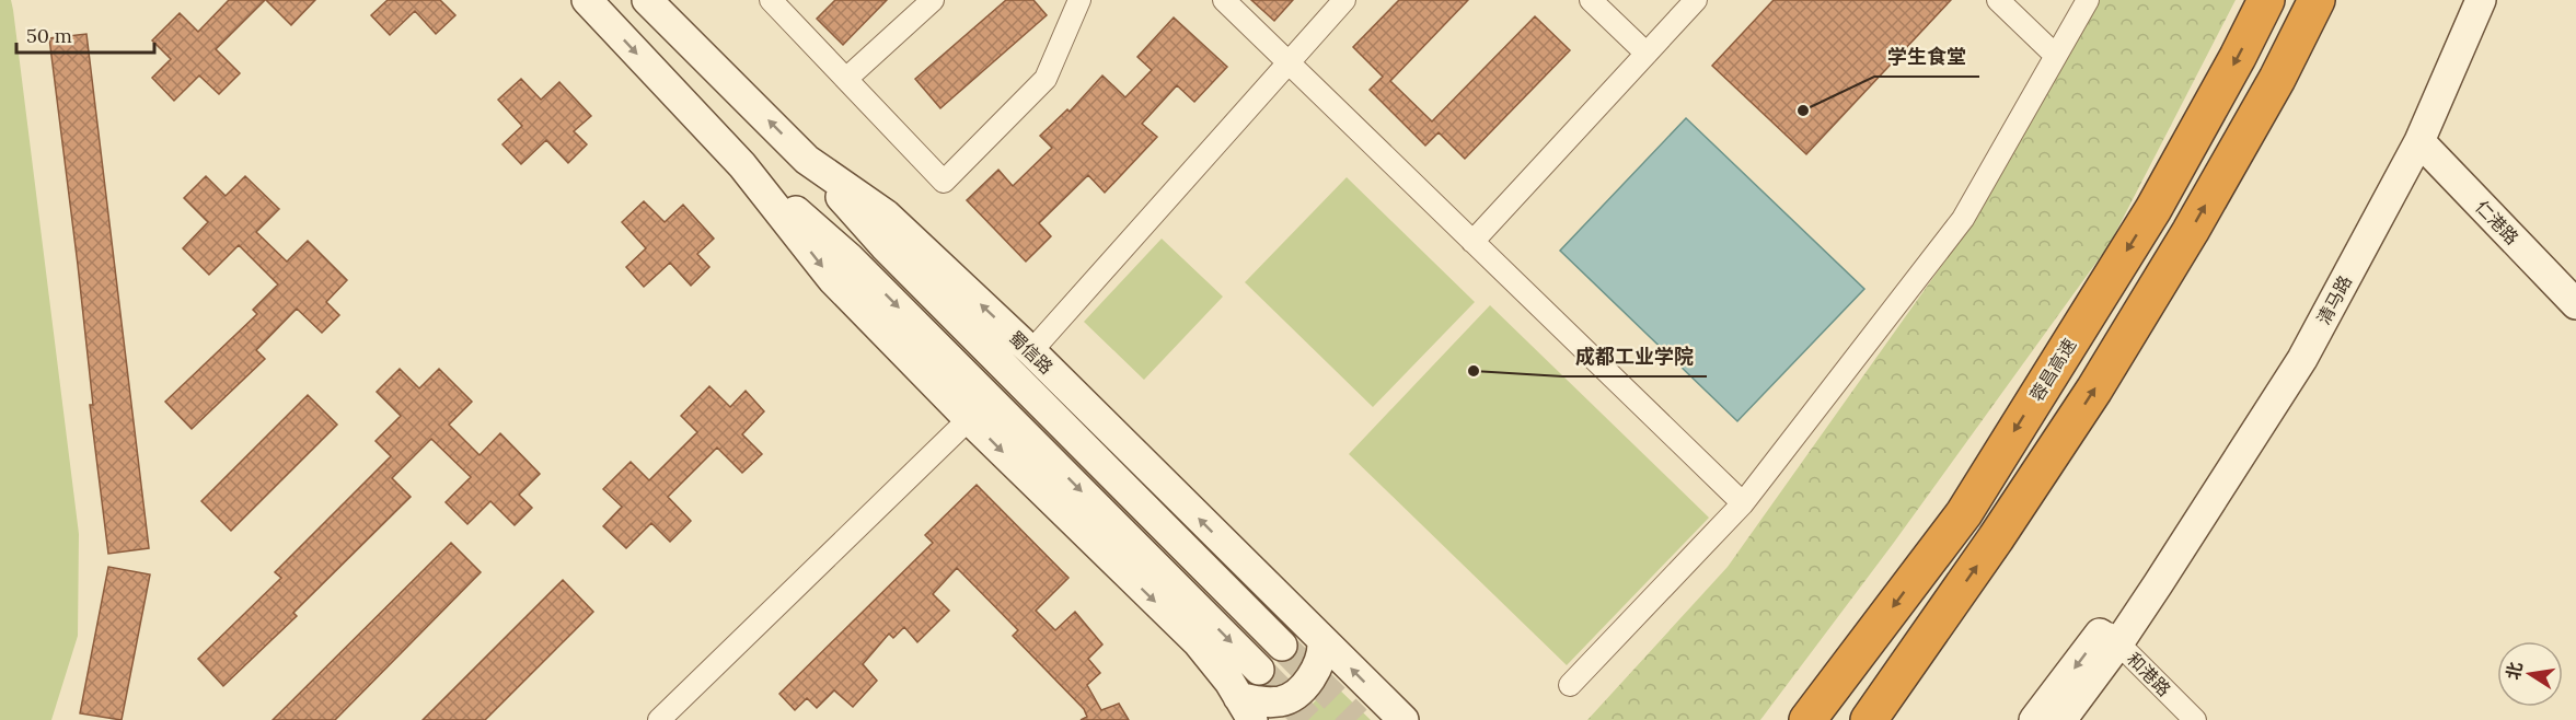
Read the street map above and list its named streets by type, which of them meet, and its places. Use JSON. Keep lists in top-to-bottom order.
{
  "streets": {
    "highway": ["蓉昌高速"],
    "main road": ["仁港路", "清马路", "蜀信路"],
    "street": ["和港路"]
  },
  "crossings": [
    ["仁港路", "清马路"],
    ["清马路", "和港路"]
  ],
  "places": ["学生食堂", "成都工业学院"],
  "scale_bar": "50 m",
  "north": "left"
}
